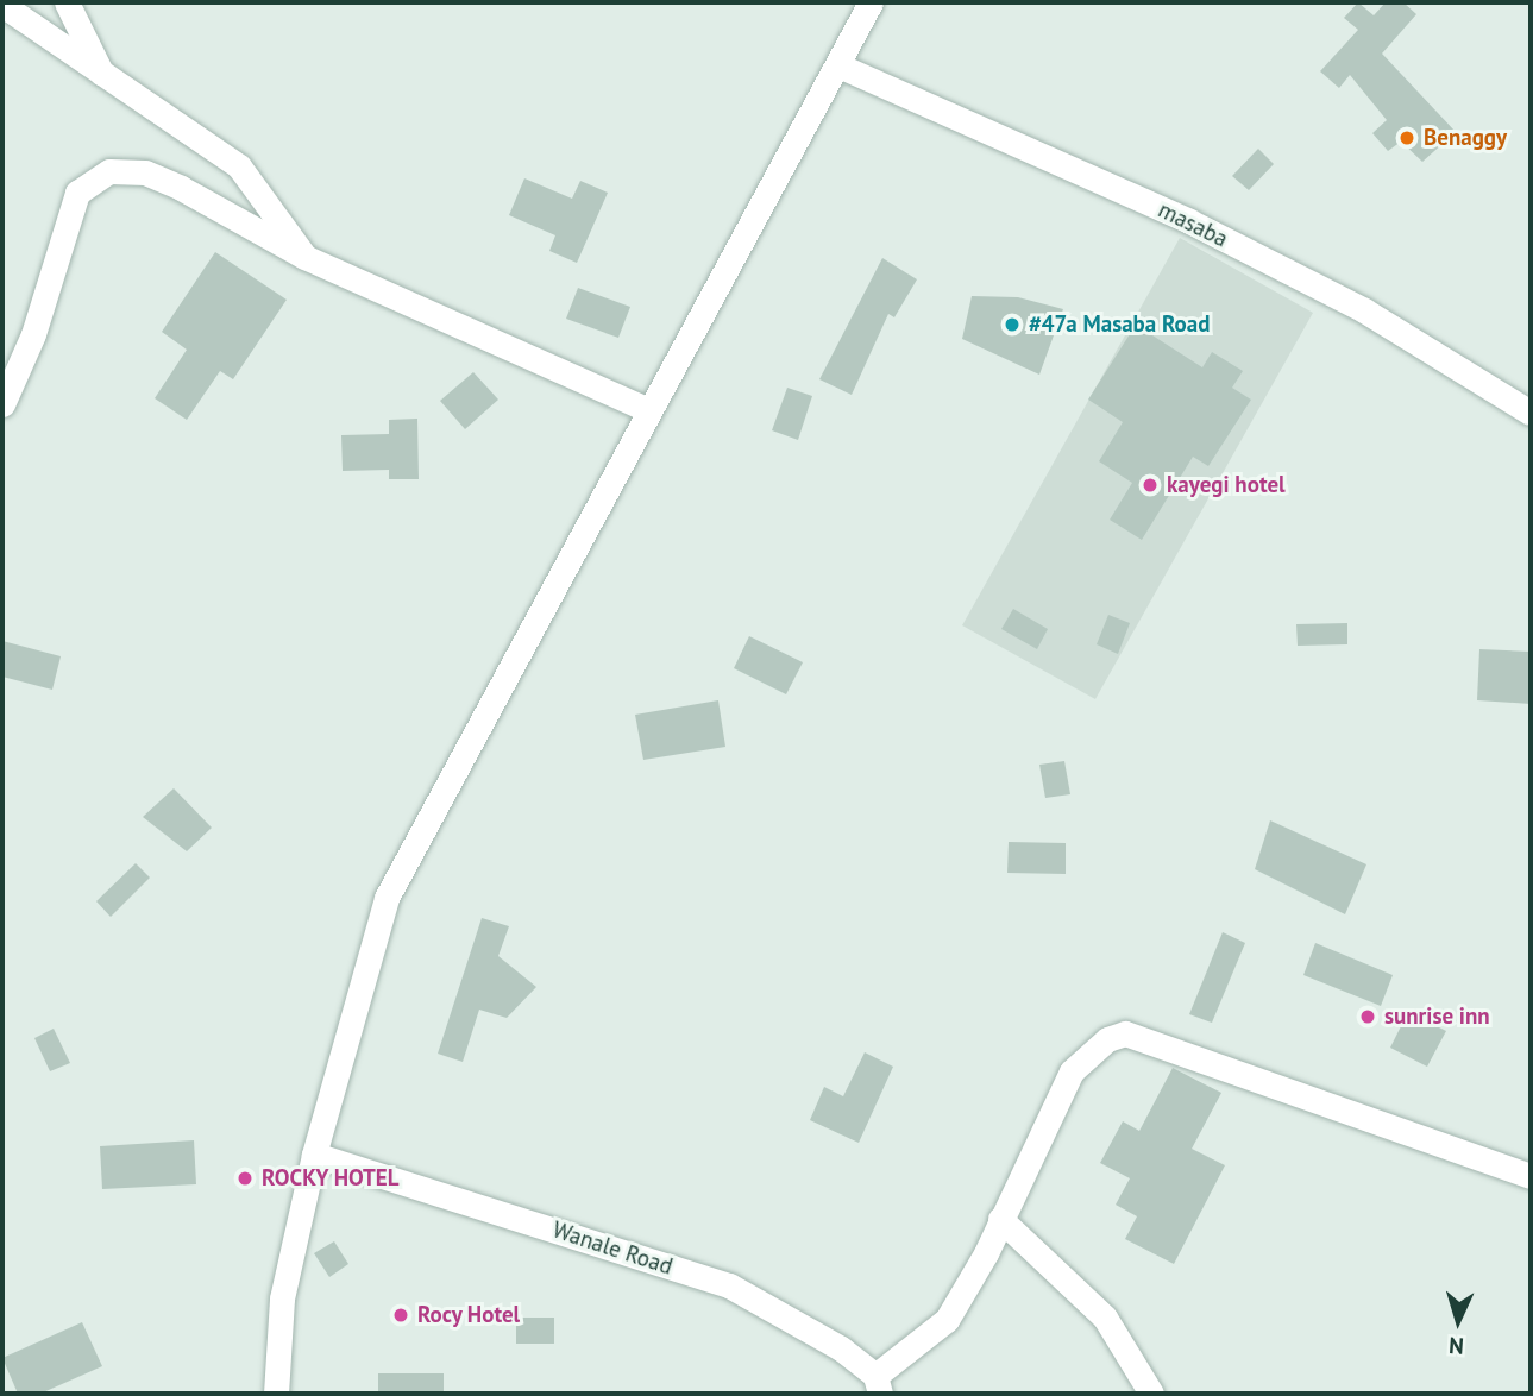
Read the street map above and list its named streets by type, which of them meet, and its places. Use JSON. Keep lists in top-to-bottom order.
{
  "streets": {
    "street": ["masaba", "Wanale Road"]
  },
  "places": [
    "Benaggy",
    "#47a Masaba Road",
    "kayegi hotel",
    "sunrise inn",
    "ROCKY HOTEL",
    "Rocy Hotel"
  ],
  "north": "bottom"
}
